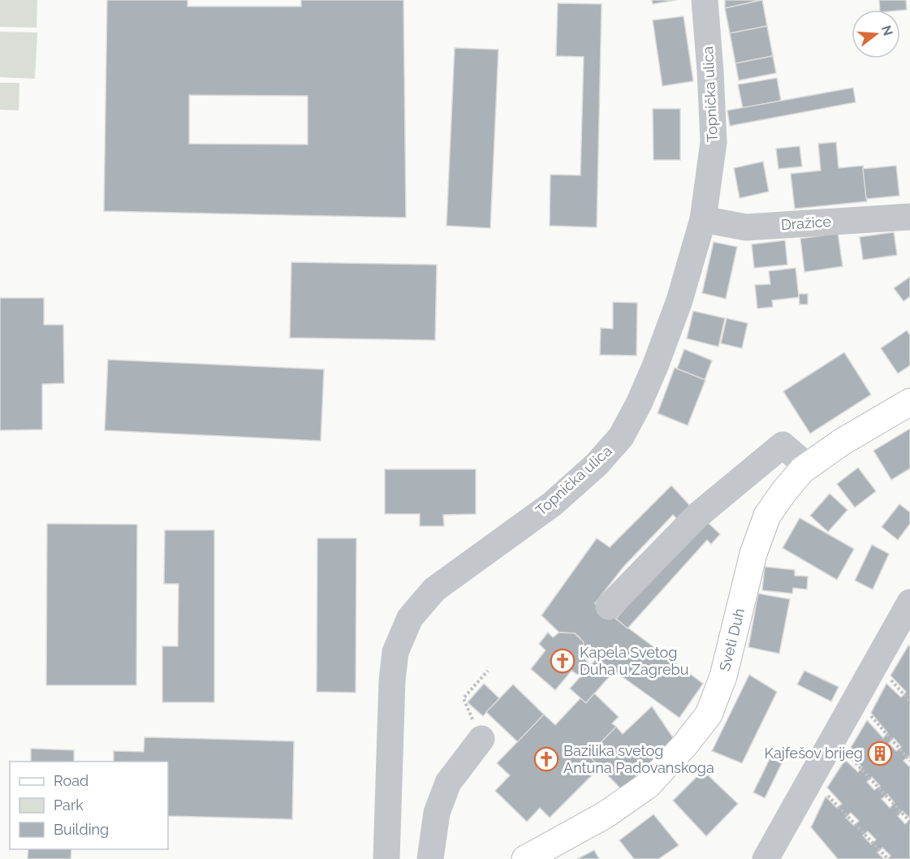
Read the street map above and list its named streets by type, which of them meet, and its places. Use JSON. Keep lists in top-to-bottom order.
{
  "streets": {
    "main road": ["Sveti Duh"],
    "street": ["Topnička ulica", "Dražice"]
  },
  "crossings": [
    ["Topnička ulica", "Dražice"]
  ],
  "places": {
    "church": ["Kapela Svetog Duha u Zagrebu", "Bazilika svetog Antuna Padovanskoga"],
    "building": ["Kajfešov brijeg"]
  },
  "legend": ["Road", "Park", "Building"],
  "north": "right"
}
